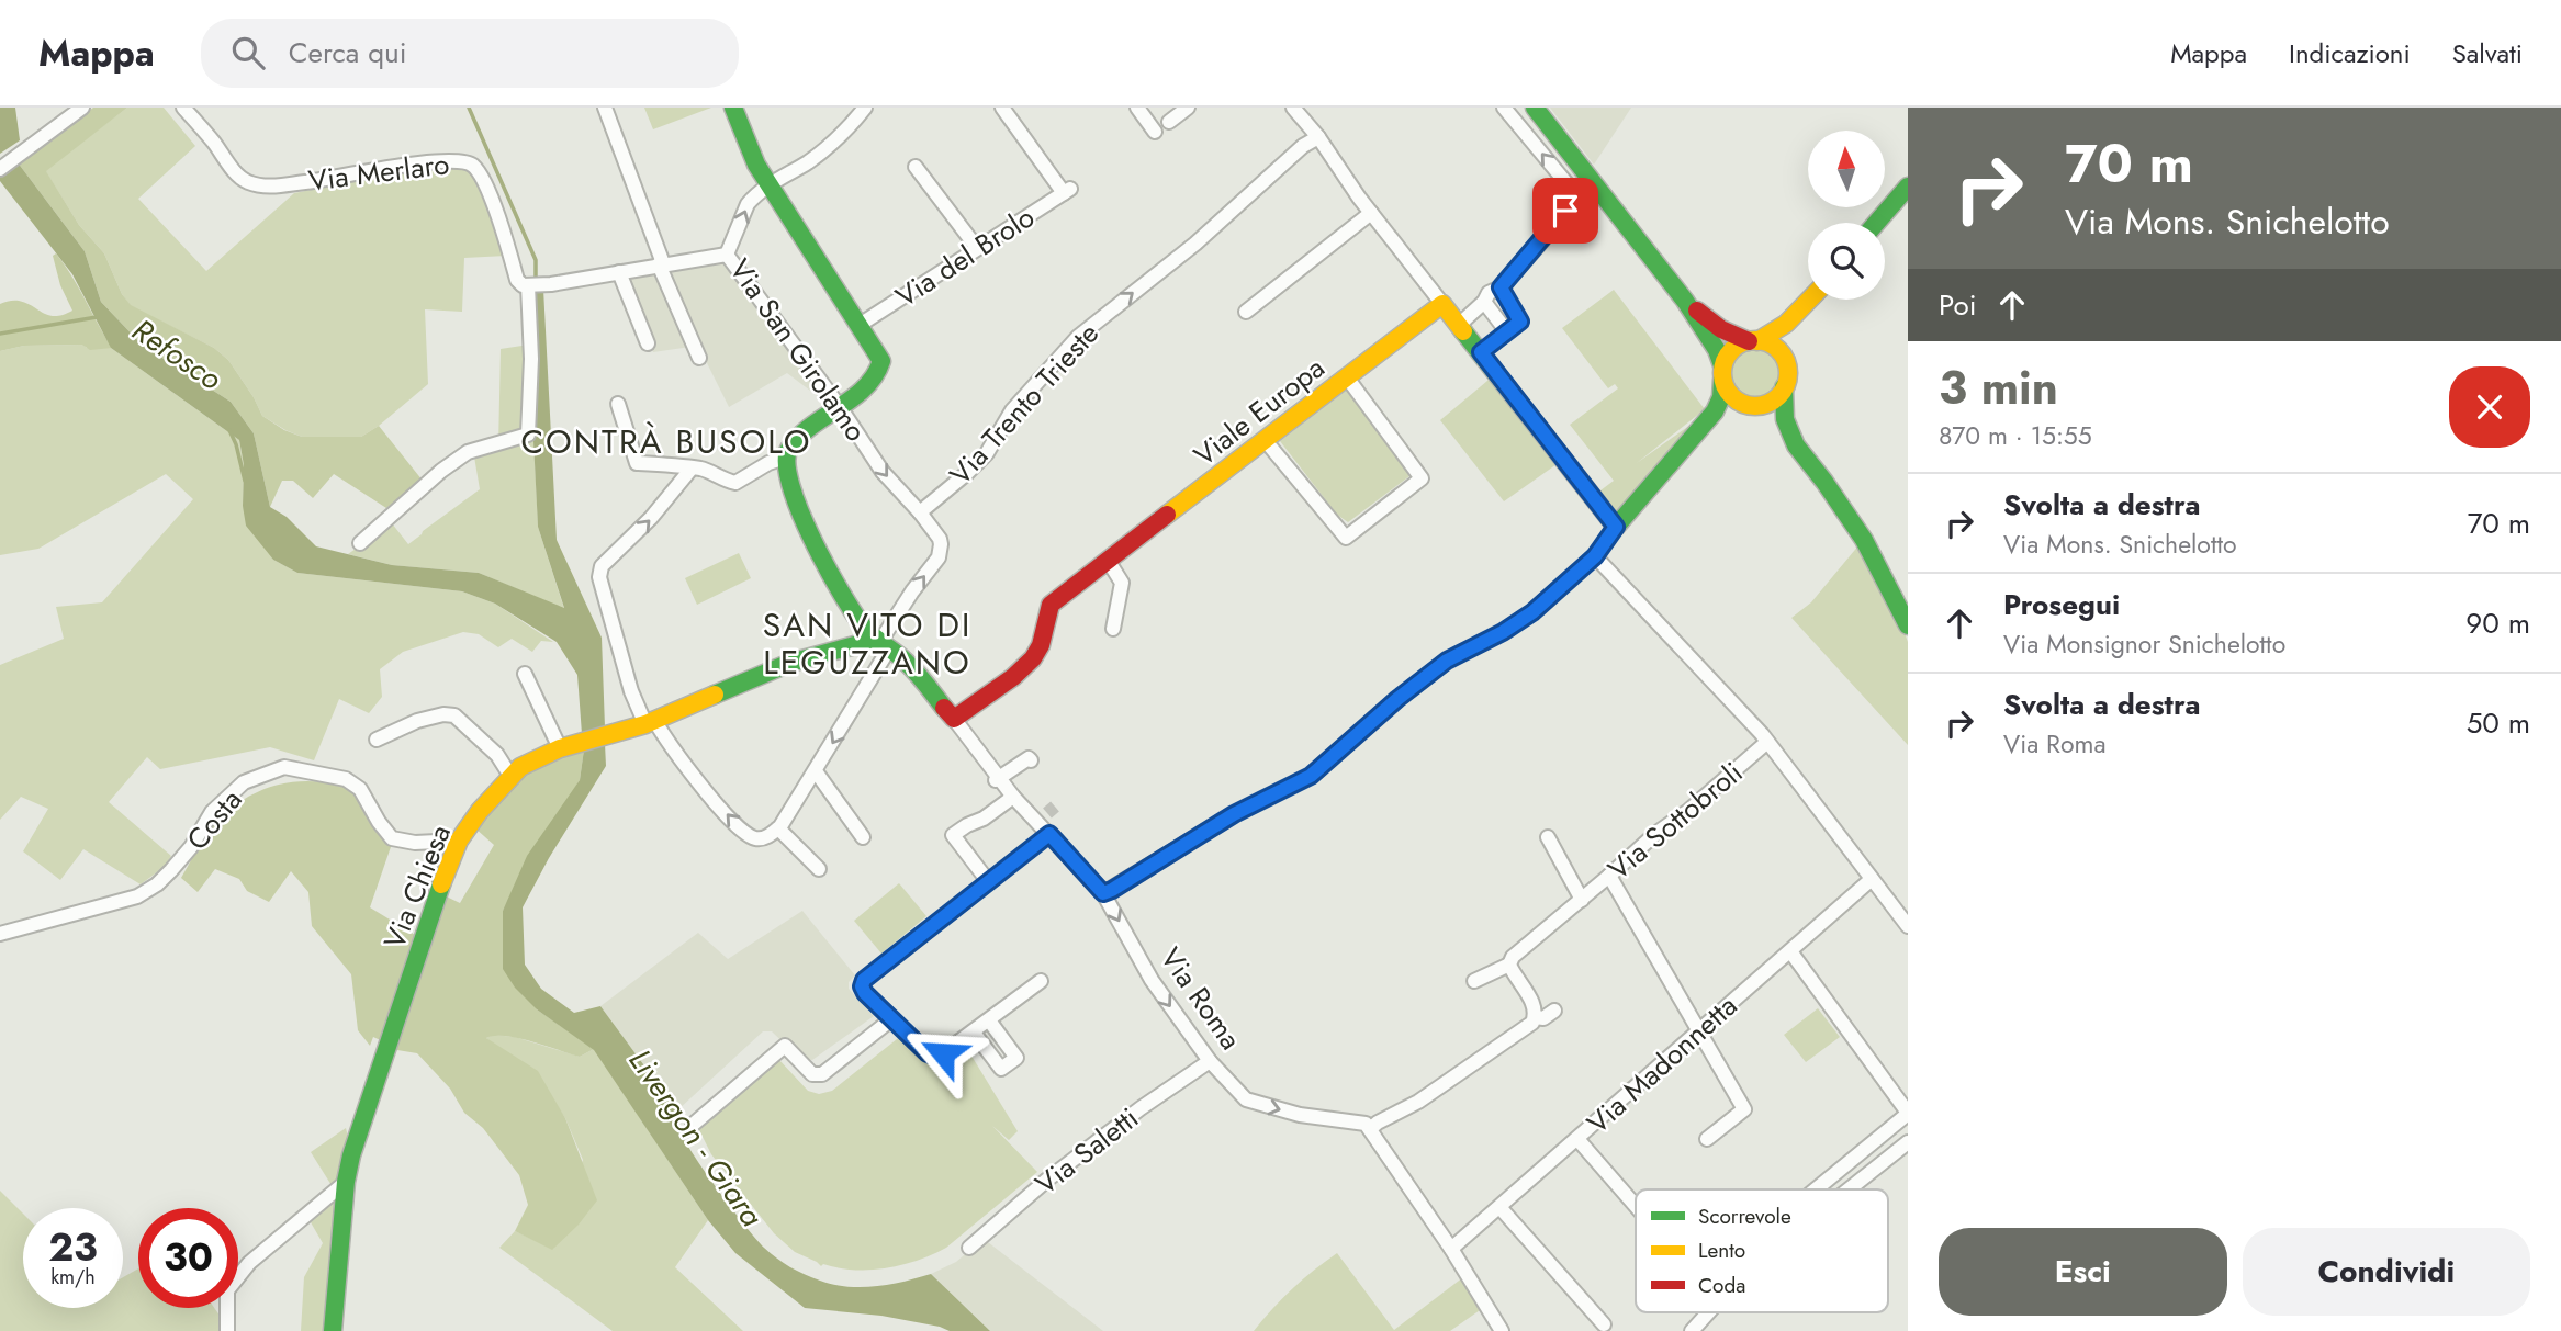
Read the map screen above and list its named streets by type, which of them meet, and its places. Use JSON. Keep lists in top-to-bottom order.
{
  "streets": {
    "main road": ["Viale Europa", "Via Chiesa", "Via Roma"],
    "street": [
      "Via Merlaro",
      "Via del Brolo",
      "Via San Girolamo",
      "Via Trento Trieste",
      "Costa",
      "Via Sottobroli",
      "Via Madonnetta",
      "Via Saletti"
    ]
  },
  "crossings": [
    ["Via San Girolamo", "Via Trento Trieste"],
    ["Viale Europa", "Via Roma"],
    ["Costa", "Via Chiesa"],
    ["Via Chiesa", "Via Roma"],
    ["Via Roma", "Via Saletti"]
  ],
  "one_way": ["Via Roma"],
  "districts": ["CONTRÀ BUSOLO", "SAN VITO DI LEGUZZANO"],
  "water": ["Refosco", "Livergon - Giara"],
  "legend": ["Scorrevole", "Lento", "Coda"],
  "north": "top",
  "page": {
    "header": "Mappa",
    "search": "Cerca qui",
    "nav": ["Mappa", "Indicazioni", "Salvati"],
    "turn": ["70 m", "Via Mons. Snichelotto"],
    "then": "Poi",
    "heading": ["3 min", "870 m · 15:55"],
    "list": [
      {
        "name": "Svolta a destra",
        "note": "Via Mons. Snichelotto",
        "value": "70 m"
      },
      {
        "name": "Prosegui",
        "note": "Via Monsignor Snichelotto",
        "value": "90 m"
      },
      {
        "name": "Svolta a destra",
        "note": "Via Roma",
        "value": "50 m"
      }
    ],
    "speed": "23 km/h",
    "limit": "30",
    "buttons": ["Esci", "Condividi"]
  }
}
